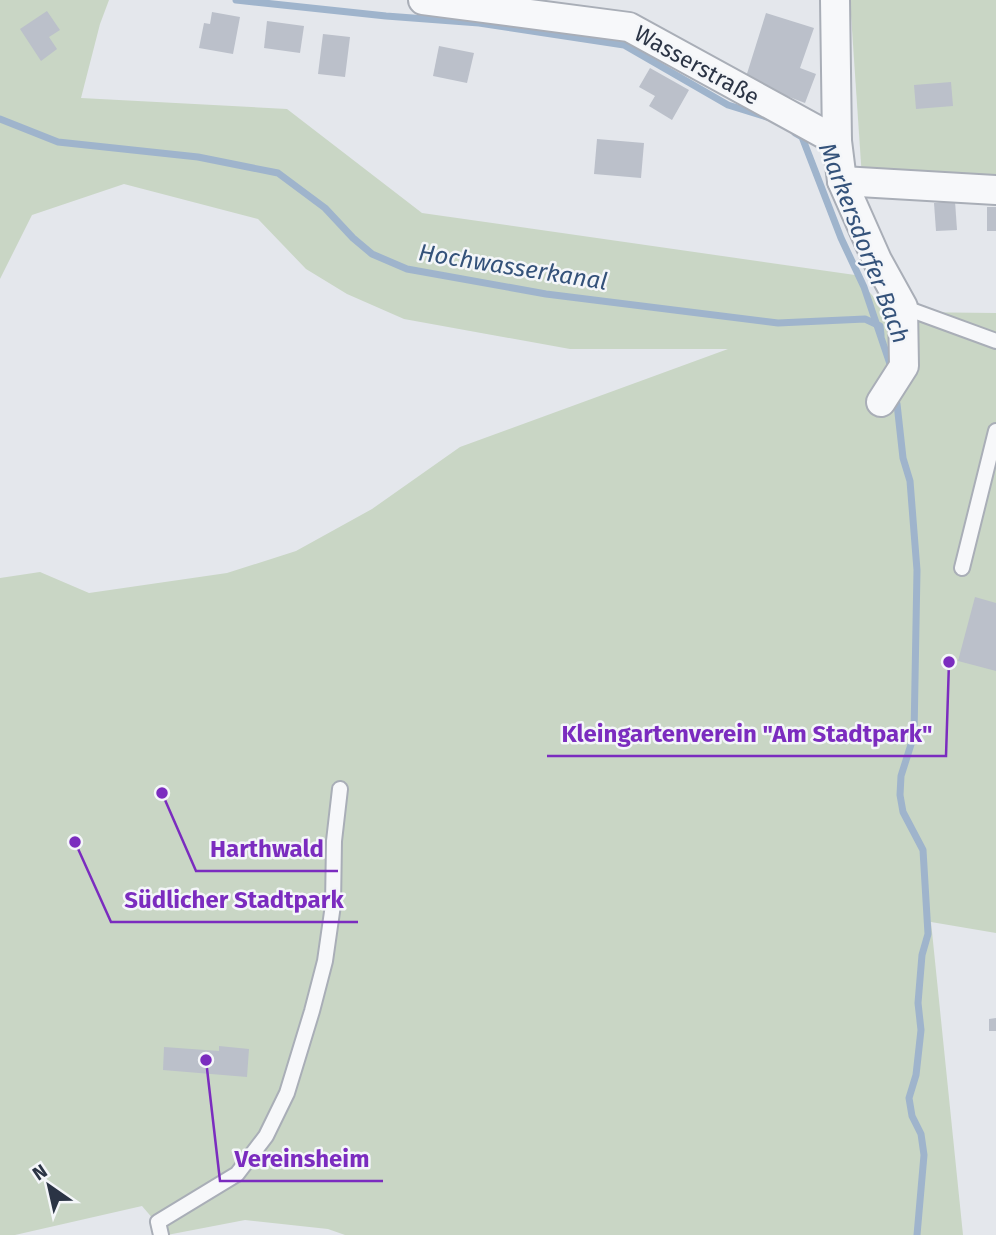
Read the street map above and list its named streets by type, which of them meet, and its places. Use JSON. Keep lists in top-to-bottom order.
{
  "streets": {
    "street": ["Wasserstraße"]
  },
  "water": ["Markersdorfer Bach", "Hochwasserkanal"],
  "places": [
    "Kleingartenverein \"Am Stadtpark\"",
    "Harthwald",
    "Südlicher Stadtpark",
    "Vereinsheim"
  ],
  "north": "top left"
}
